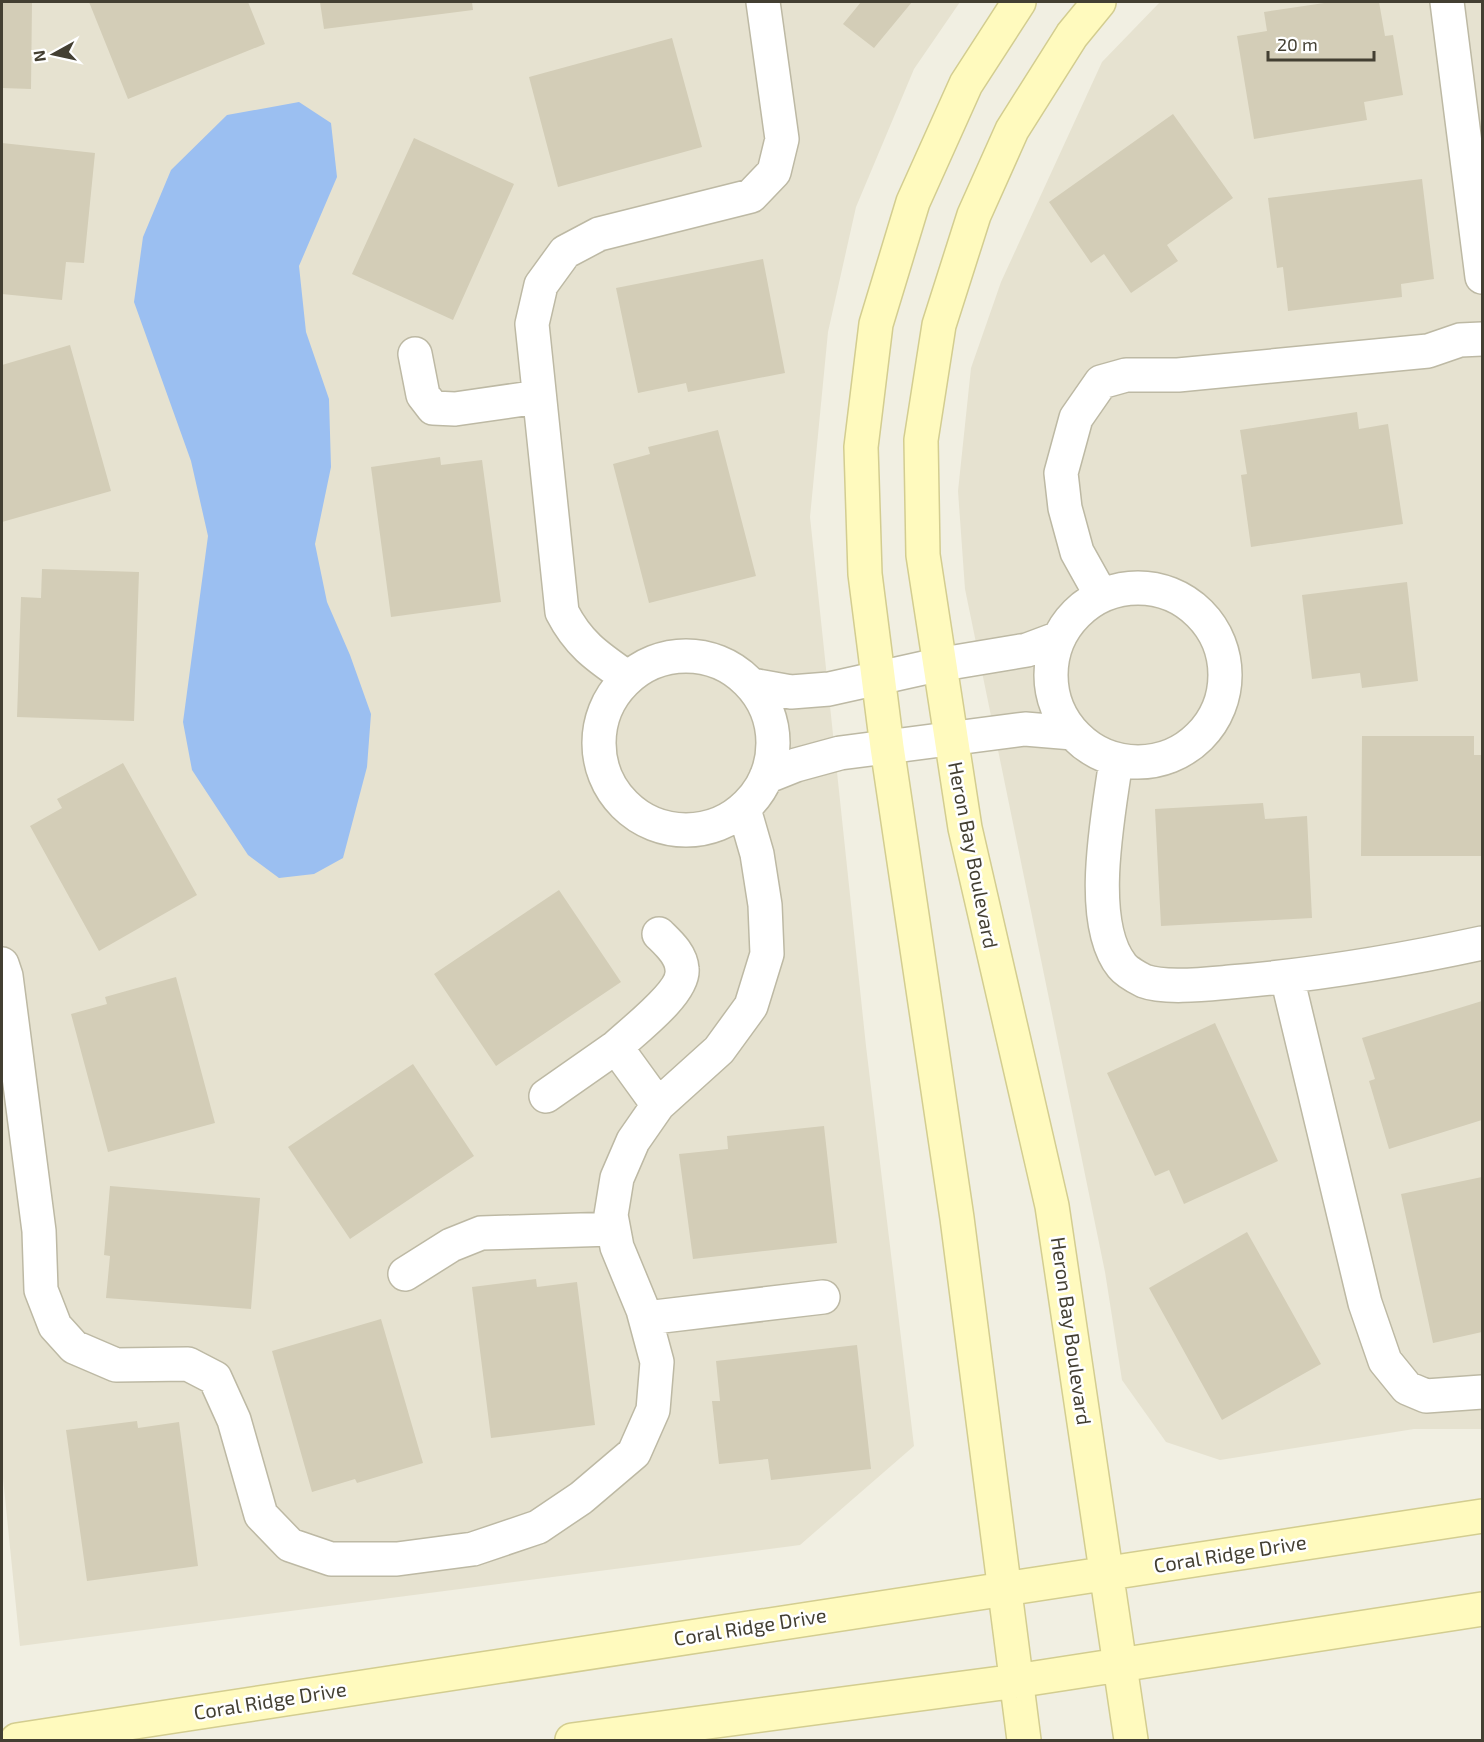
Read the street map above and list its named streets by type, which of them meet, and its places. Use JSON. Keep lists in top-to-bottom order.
{
  "streets": {
    "street": ["Heron Bay Boulevard", "Coral Ridge Drive"]
  },
  "crossings": [
    ["Heron Bay Boulevard", "Coral Ridge Drive"]
  ],
  "scale_bar": "20 m",
  "north": "left"
}
